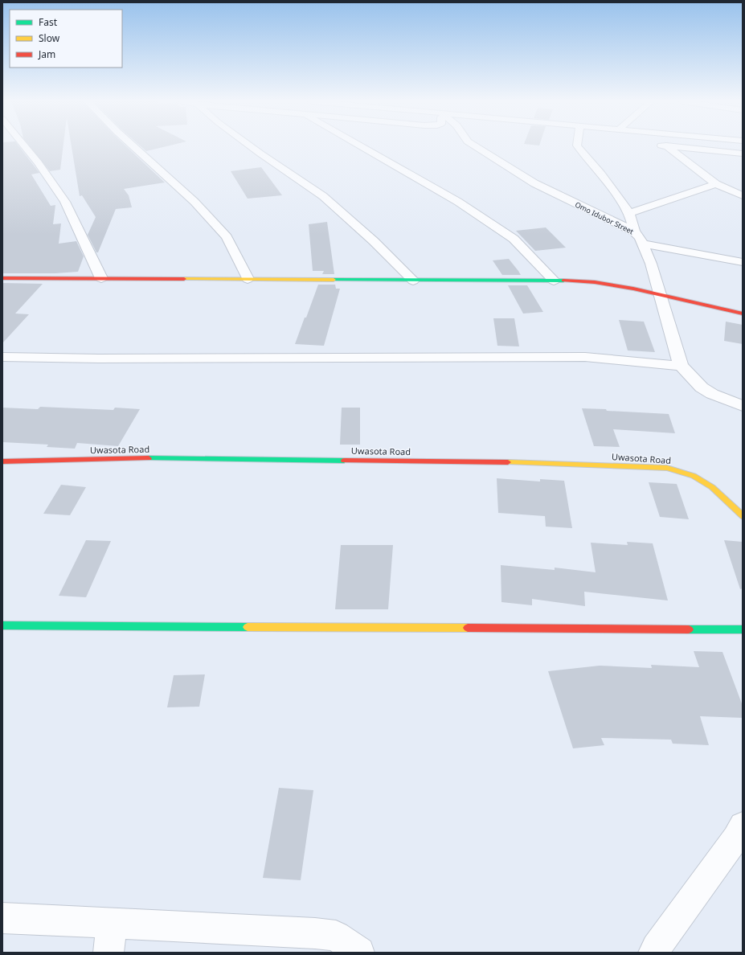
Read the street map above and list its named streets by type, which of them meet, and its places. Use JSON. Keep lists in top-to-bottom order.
{
  "streets": {
    "street": ["Omo Idubor Street", "Uwasota Road"]
  },
  "legend": ["Fast", "Slow", "Jam"]
}
